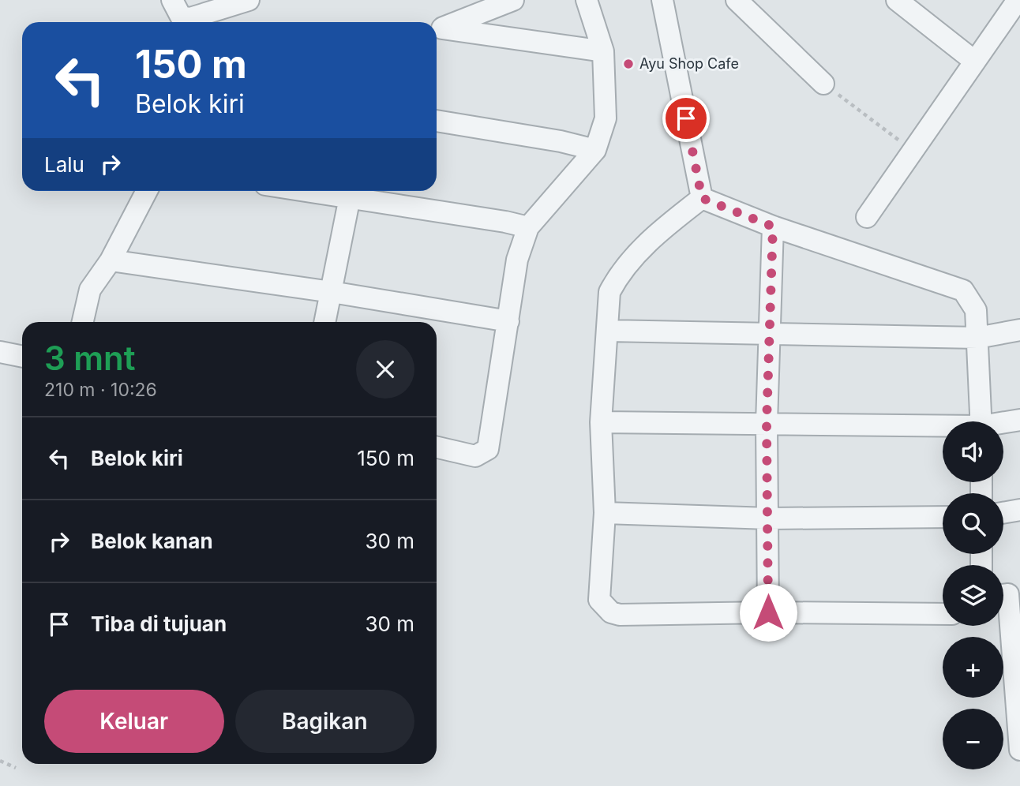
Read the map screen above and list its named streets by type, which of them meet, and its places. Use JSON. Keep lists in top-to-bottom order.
{
  "places": ["Ayu Shop Cafe"],
  "page": {
    "turn": ["150 m", "Belok kiri"],
    "then": "Lalu",
    "heading": ["3 mnt", "210 m · 10:26"],
    "list": [
      {
        "name": "Belok kiri",
        "value": "150 m"
      },
      {
        "name": "Belok kanan",
        "value": "30 m"
      },
      {
        "name": "Tiba di tujuan",
        "value": "30 m"
      }
    ],
    "map_buttons": ["+", "−"],
    "buttons": ["Keluar", "Bagikan"]
  }
}
